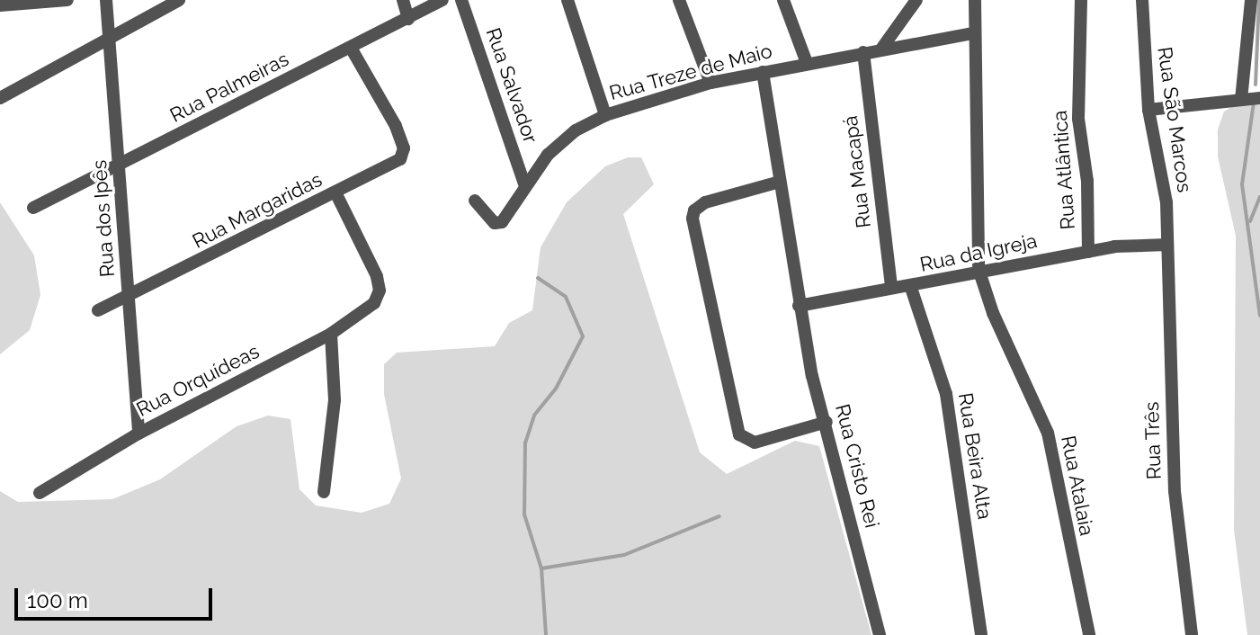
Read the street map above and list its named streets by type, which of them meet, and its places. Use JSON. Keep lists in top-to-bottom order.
{
  "streets": {
    "street": [
      "Rua Treze de Maio",
      "Rua Salvador",
      "Rua Palmeiras",
      "Rua São Marcos",
      "Rua Atlântica",
      "Rua Macapá",
      "Rua Margaridas",
      "Rua dos Ipês",
      "Rua da Igreja",
      "Rua Orquídeas",
      "Rua Três",
      "Rua Beira Alta",
      "Rua Cristo Rei",
      "Rua Atalaia"
    ]
  },
  "crossings": [
    ["Rua Treze de Maio", "Rua Salvador"],
    ["Rua Treze de Maio", "Rua Macapá"],
    ["Rua Treze de Maio", "Rua Cristo Rei"],
    ["Rua Treze de Maio", "Rua Atalaia"],
    ["Rua Palmeiras", "Rua Margaridas"],
    ["Rua Palmeiras", "Rua dos Ipês"],
    ["Rua São Marcos", "Rua da Igreja"],
    ["Rua São Marcos", "Rua Três"],
    ["Rua Atlântica", "Rua da Igreja"],
    ["Rua Macapá", "Rua da Igreja"],
    ["Rua Margaridas", "Rua dos Ipês"],
    ["Rua Margaridas", "Rua Orquídeas"],
    ["Rua dos Ipês", "Rua Orquídeas"],
    ["Rua da Igreja", "Rua Três"],
    ["Rua da Igreja", "Rua Beira Alta"],
    ["Rua da Igreja", "Rua Cristo Rei"],
    ["Rua da Igreja", "Rua Atalaia"]
  ],
  "scale_bar": "100 m"
}
